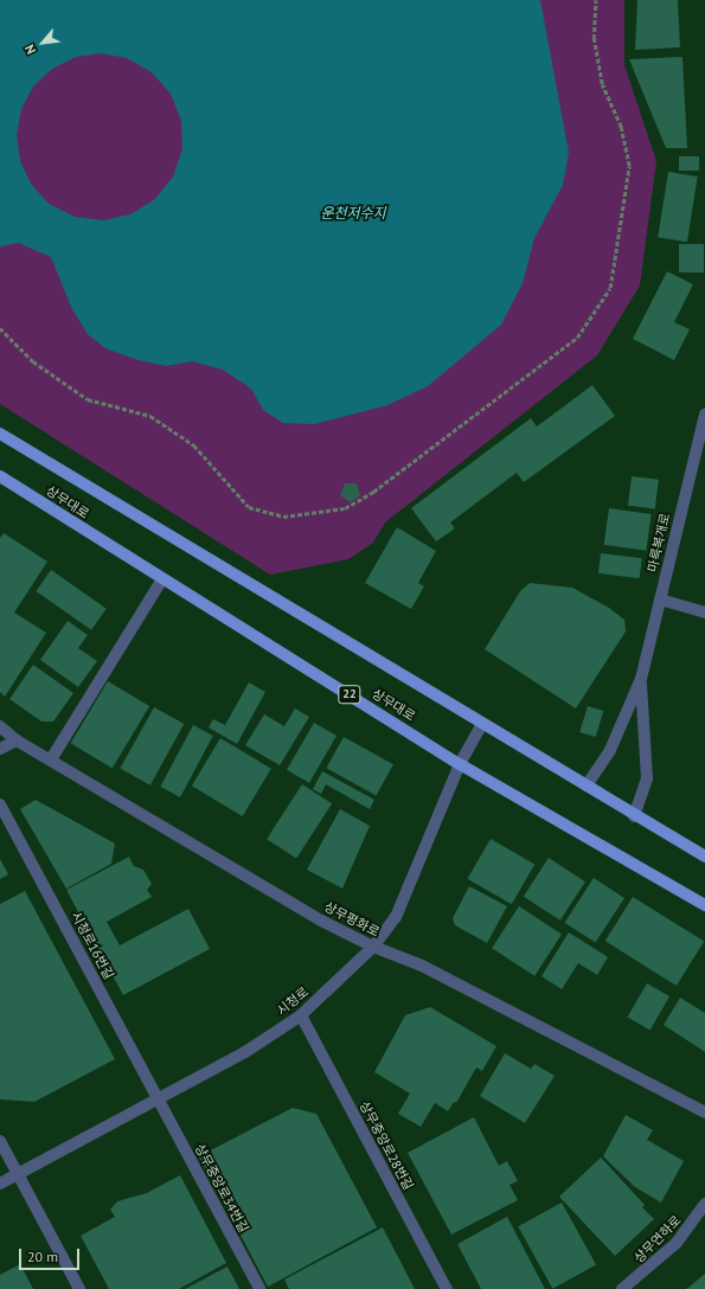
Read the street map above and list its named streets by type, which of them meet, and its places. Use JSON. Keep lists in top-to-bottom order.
{
  "streets": {
    "main road": ["상무대로", "22"],
    "street": [
      "마륵복개로",
      "상무평화로",
      "시청로16번길",
      "시청로",
      "상무중앙로28번길",
      "상무중앙로34번길",
      "상무연하로"
    ]
  },
  "crossings": [
    ["상무대로", "마륵복개로"],
    ["상무대로", "시청로"],
    ["상무평화로", "시청로"],
    ["시청로16번길", "시청로"],
    ["시청로16번길", "상무중앙로34번길"],
    ["시청로", "상무중앙로28번길"],
    ["시청로", "상무중앙로34번길"]
  ],
  "water": ["운천저수지"],
  "scale_bar": "20 m",
  "north": "bottom left"
}
